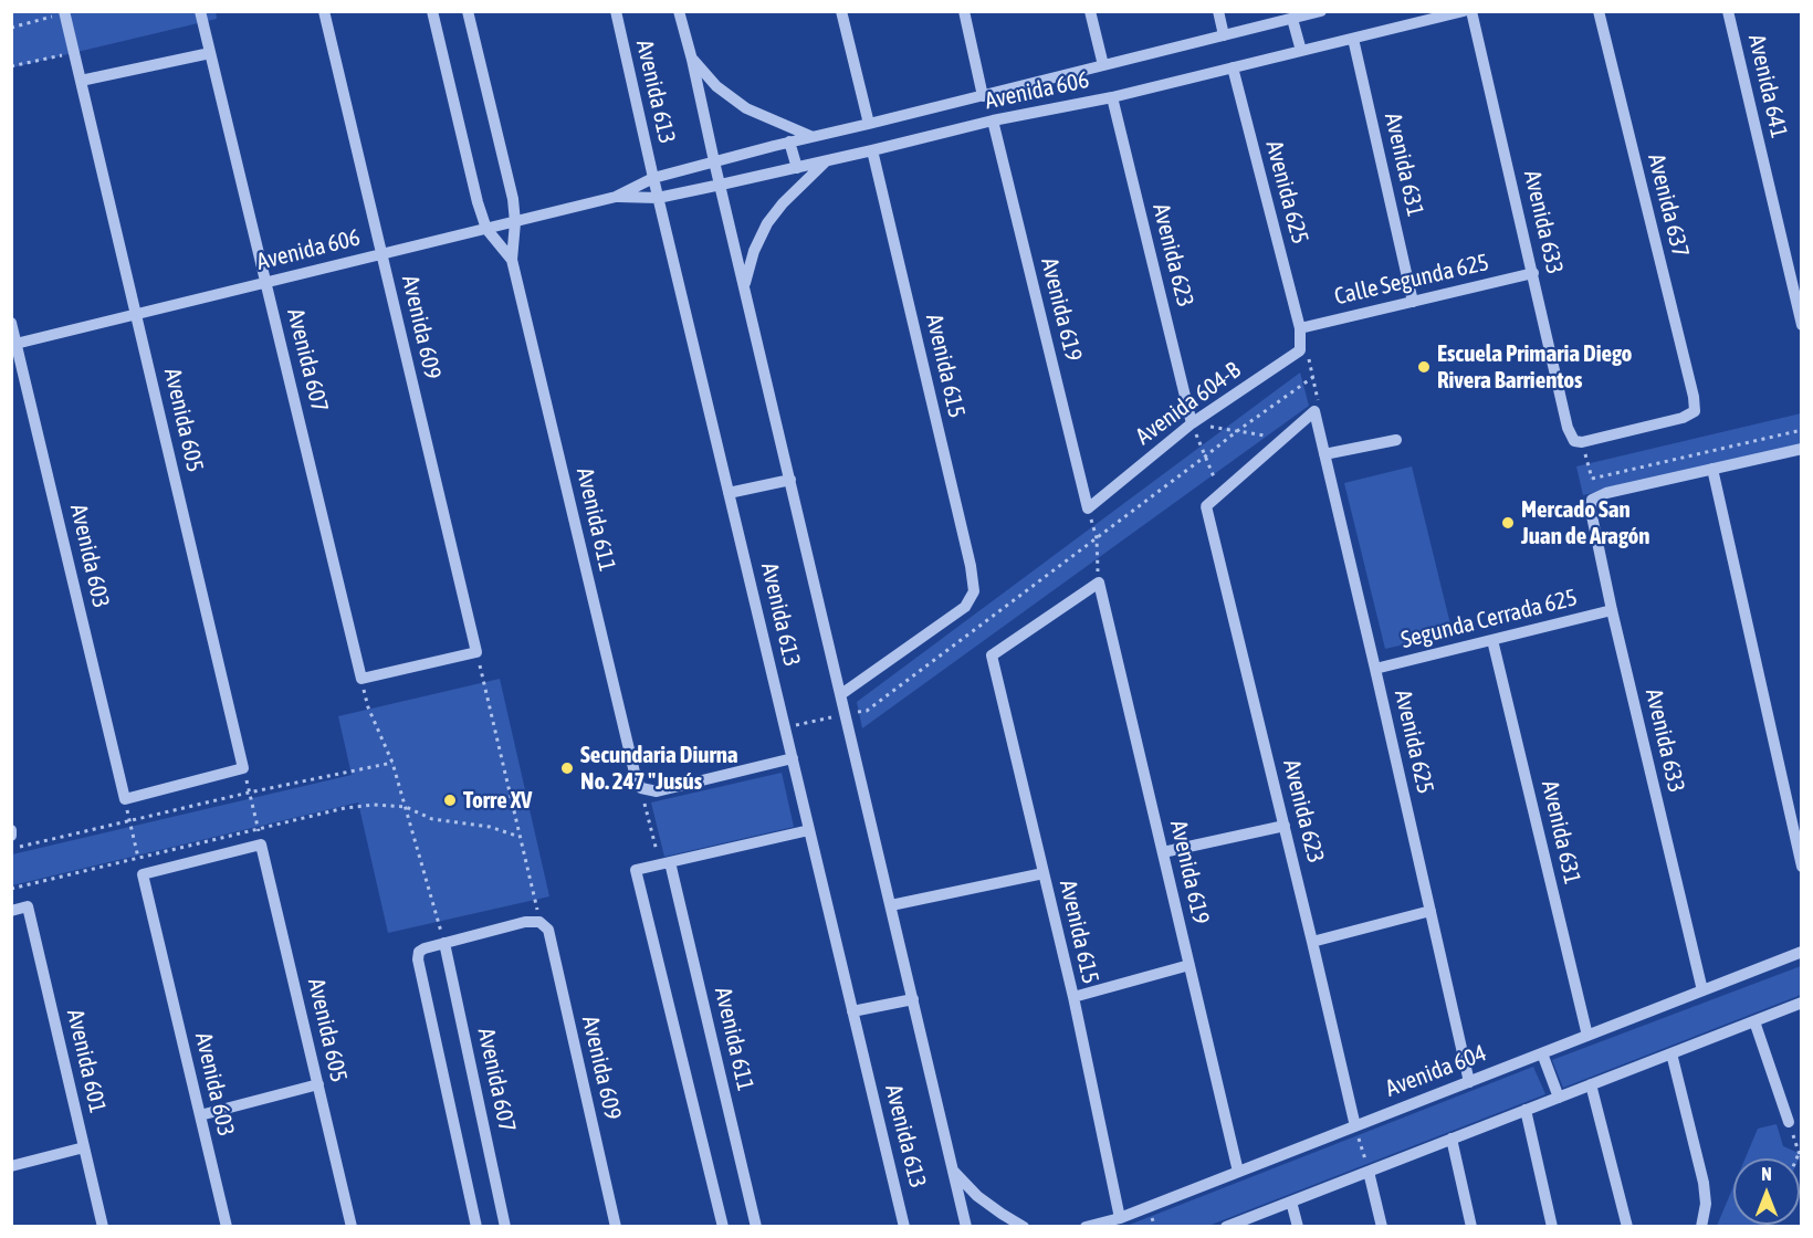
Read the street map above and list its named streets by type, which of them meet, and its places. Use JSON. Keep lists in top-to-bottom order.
{
  "streets": {
    "street": [
      "Avenida 641",
      "Avenida 606",
      "Avenida 613",
      "Avenida 631",
      "Avenida 625",
      "Avenida 637",
      "Avenida 633",
      "Avenida 623",
      "Calle Segunda 625",
      "Avenida 619",
      "Avenida 609",
      "Avenida 607",
      "Avenida 615",
      "Avenida 604-B",
      "Avenida 605",
      "Avenida 611",
      "Avenida 603",
      "Segunda Cerrada 625",
      "Avenida 601",
      "Avenida 604"
    ]
  },
  "crossings": [
    ["Avenida 606", "Avenida 613"],
    ["Avenida 606", "Avenida 631"],
    ["Avenida 606", "Avenida 625"],
    ["Avenida 606", "Avenida 623"],
    ["Avenida 606", "Avenida 619"],
    ["Avenida 606", "Avenida 609"],
    ["Avenida 606", "Avenida 607"],
    ["Avenida 606", "Avenida 615"],
    ["Avenida 606", "Avenida 605"],
    ["Avenida 606", "Avenida 611"],
    ["Avenida 606", "Avenida 603"],
    ["Avenida 613", "Avenida 615"],
    ["Avenida 631", "Calle Segunda 625"],
    ["Avenida 631", "Segunda Cerrada 625"],
    ["Avenida 631", "Avenida 604"],
    ["Avenida 625", "Calle Segunda 625"],
    ["Avenida 625", "Segunda Cerrada 625"],
    ["Avenida 625", "Avenida 604"],
    ["Avenida 637", "Avenida 633"],
    ["Avenida 633", "Calle Segunda 625"],
    ["Avenida 633", "Segunda Cerrada 625"],
    ["Avenida 633", "Avenida 604"],
    ["Avenida 623", "Avenida 604-B"],
    ["Avenida 623", "Avenida 604"],
    ["Avenida 619", "Avenida 615"],
    ["Avenida 619", "Avenida 604-B"],
    ["Avenida 619", "Avenida 604"],
    ["Avenida 615", "Avenida 604"]
  ],
  "places": [
    "Escuela Primaria Diego Rivera Barrientos",
    "Mercado San Juan de Aragón",
    "Secundaria Diurna No. 247 \"Jusús",
    "Torre XV"
  ],
  "north": "top"
}
